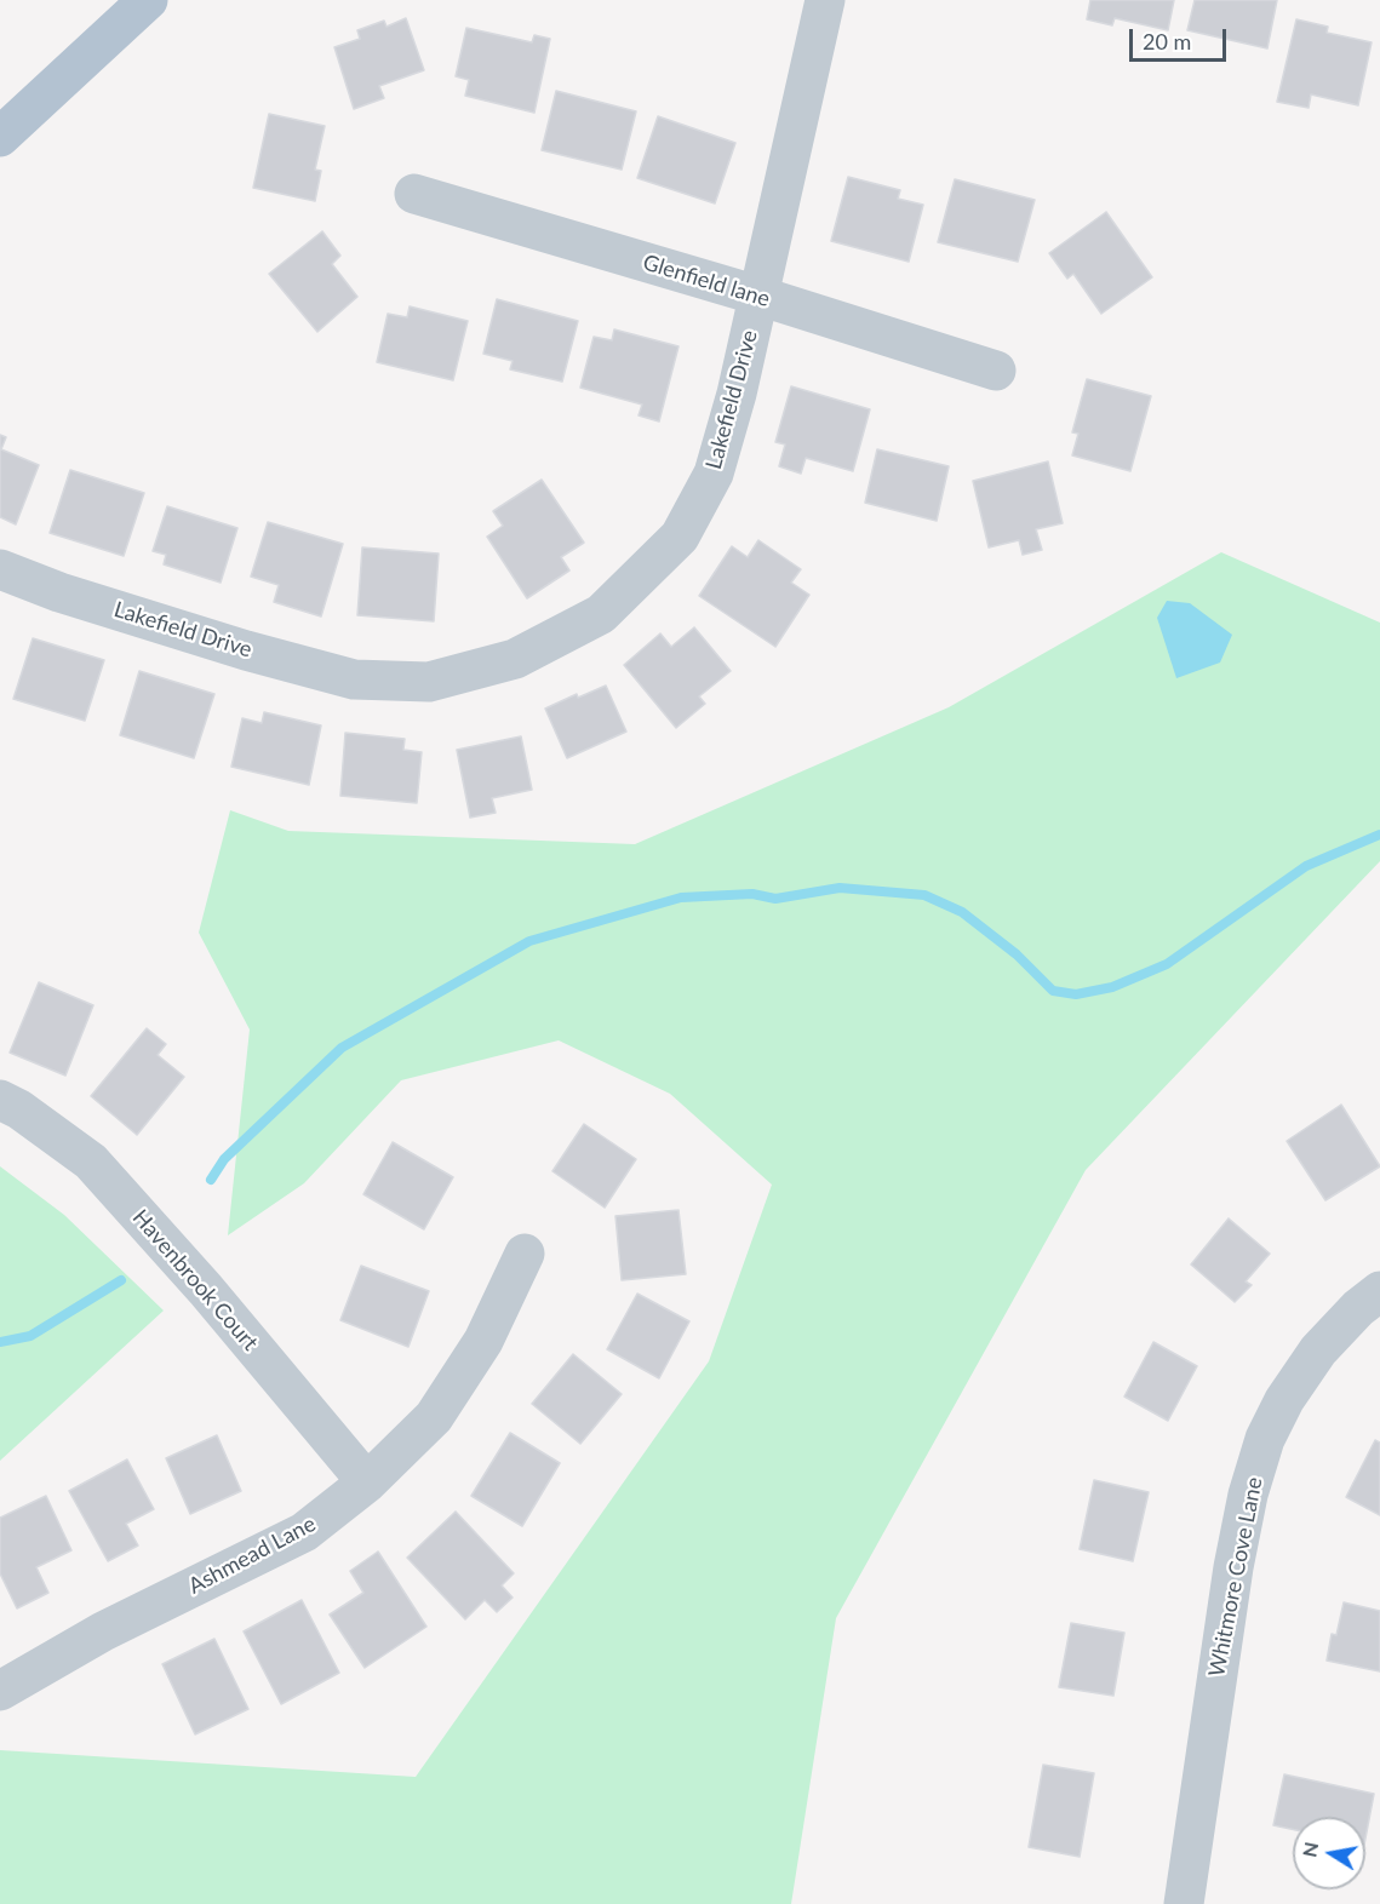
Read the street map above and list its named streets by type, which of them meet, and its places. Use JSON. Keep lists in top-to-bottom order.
{
  "streets": {
    "street": [
      "Glenfield lane",
      "Lakefield Drive",
      "Havenbrook Court",
      "Ashmead Lane",
      "Whitmore Cove Lane"
    ]
  },
  "crossings": [
    ["Glenfield lane", "Lakefield Drive"],
    ["Havenbrook Court", "Ashmead Lane"]
  ],
  "scale_bar": "20 m",
  "north": "left"
}
